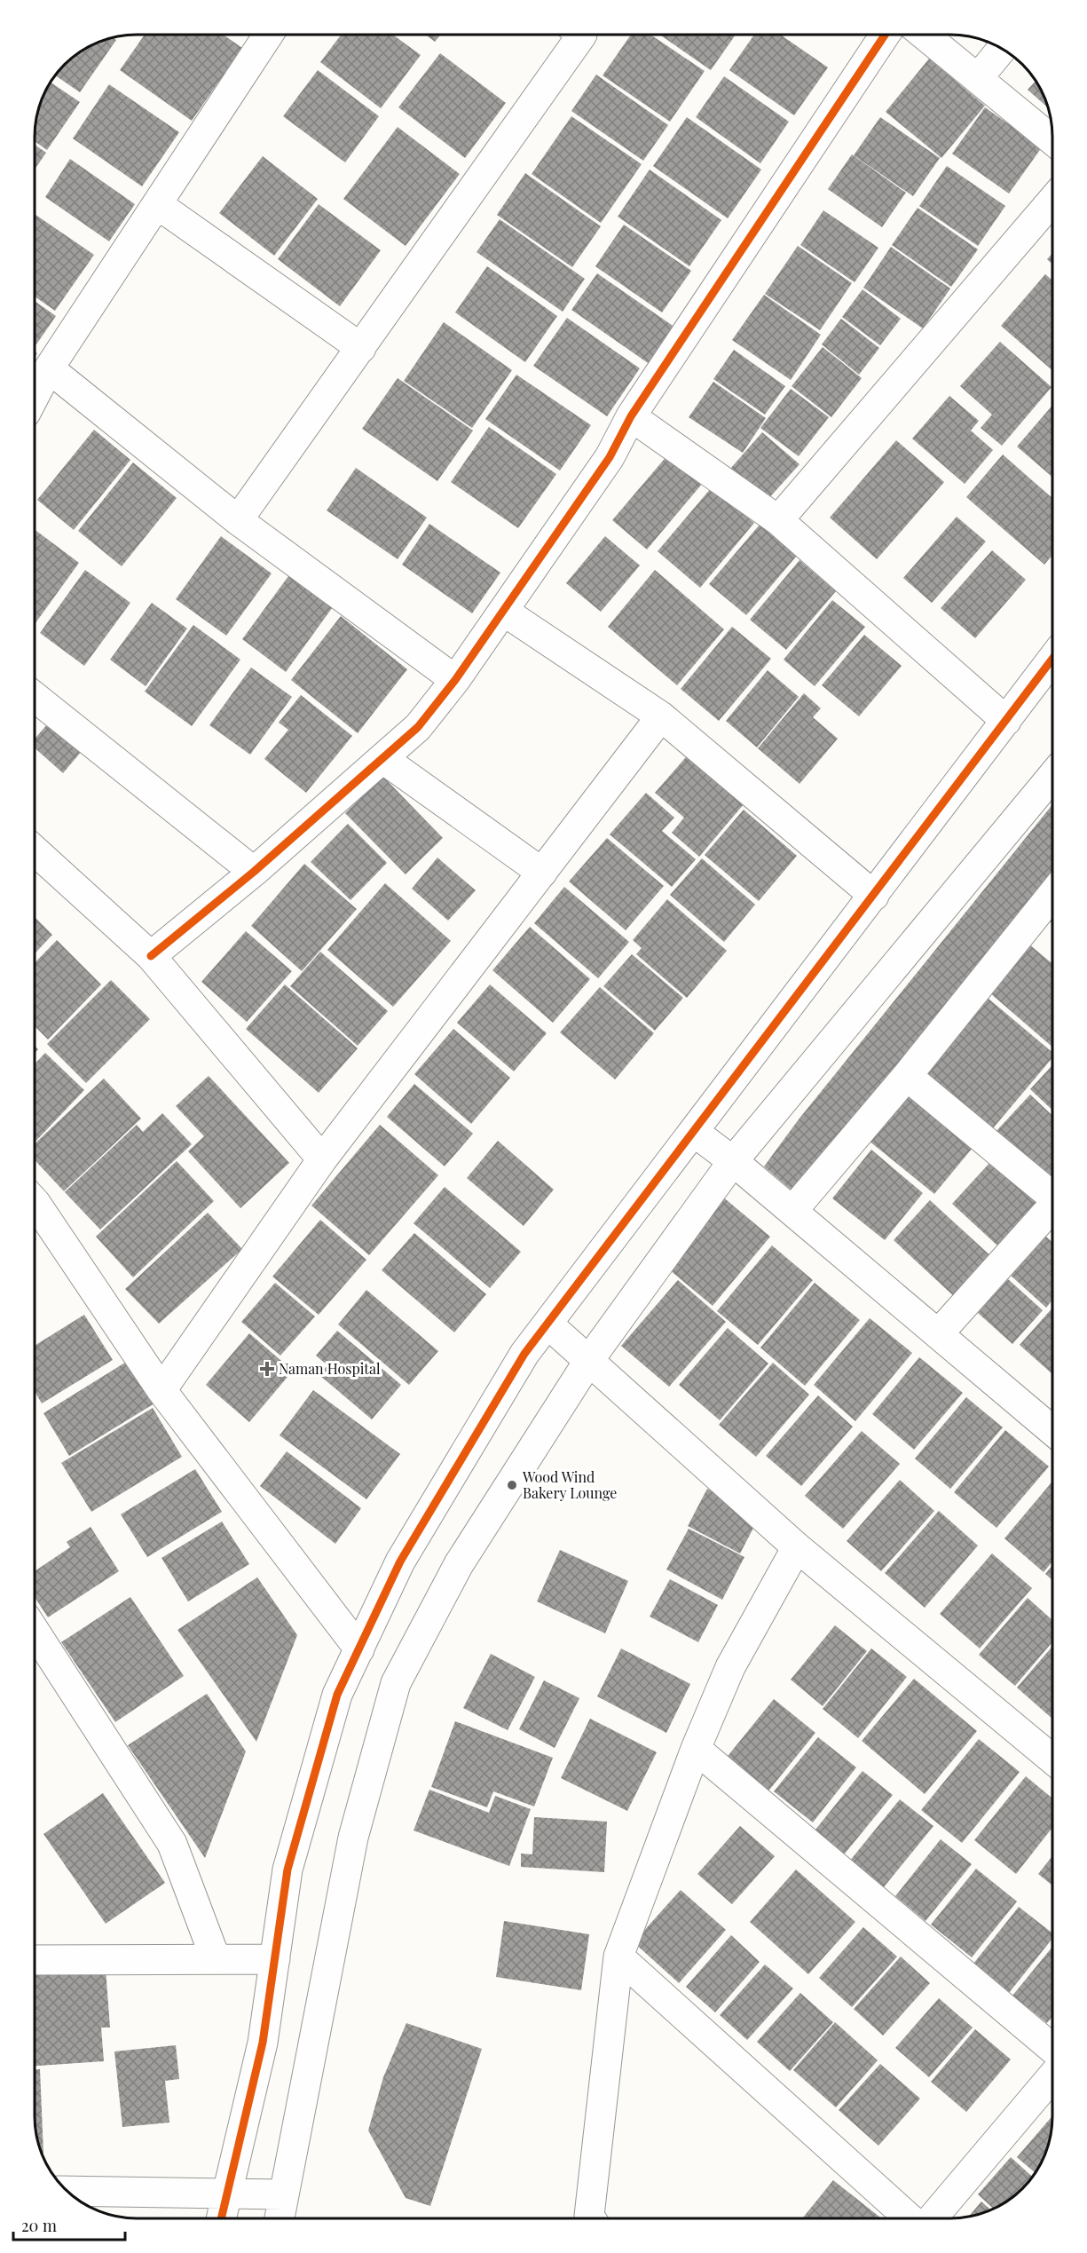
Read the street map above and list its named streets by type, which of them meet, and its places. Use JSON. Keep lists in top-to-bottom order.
{
  "places": {
    "health": ["Naman Hospital"],
    "other": ["Wood Wind Bakery Lounge"]
  },
  "scale_bar": "20 m"
}
